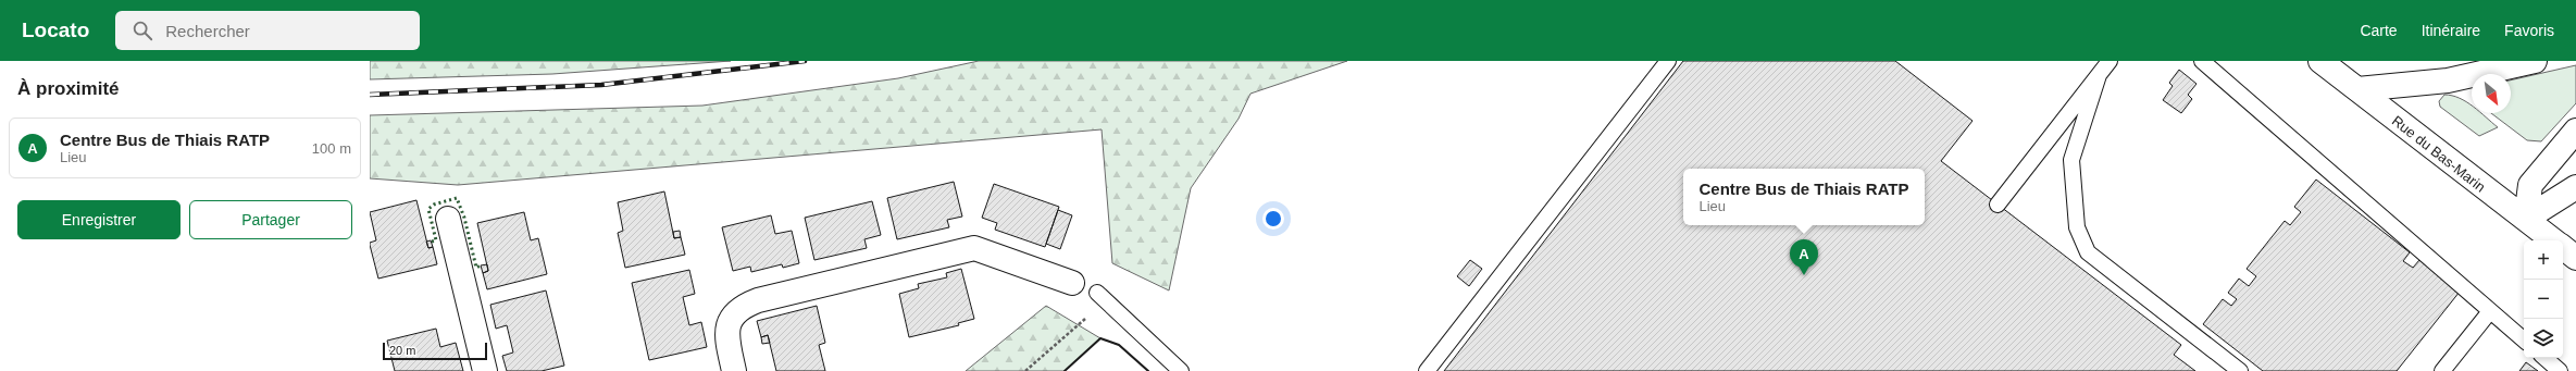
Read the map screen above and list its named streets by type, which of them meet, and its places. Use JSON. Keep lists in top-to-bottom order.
{
  "streets": {
    "main road": ["Rue du Bas-Marin"]
  },
  "scale_bar": "20 m",
  "north": "bottom right",
  "page": {
    "header": "Locato",
    "search": "Rechercher",
    "nav": ["Carte", "Itinéraire", "Favoris"],
    "heading": "À proximité",
    "list": [
      {
        "mark": "A",
        "name": "Centre Bus de Thiais RATP",
        "note": "Lieu",
        "value": "100 m"
      }
    ],
    "popup": ["Centre Bus de Thiais RATP", "Lieu"],
    "buttons": ["Enregistrer", "Partager"],
    "pins": "A",
    "map_buttons": ["+", "−"],
    "scale": "20 m"
  }
}
